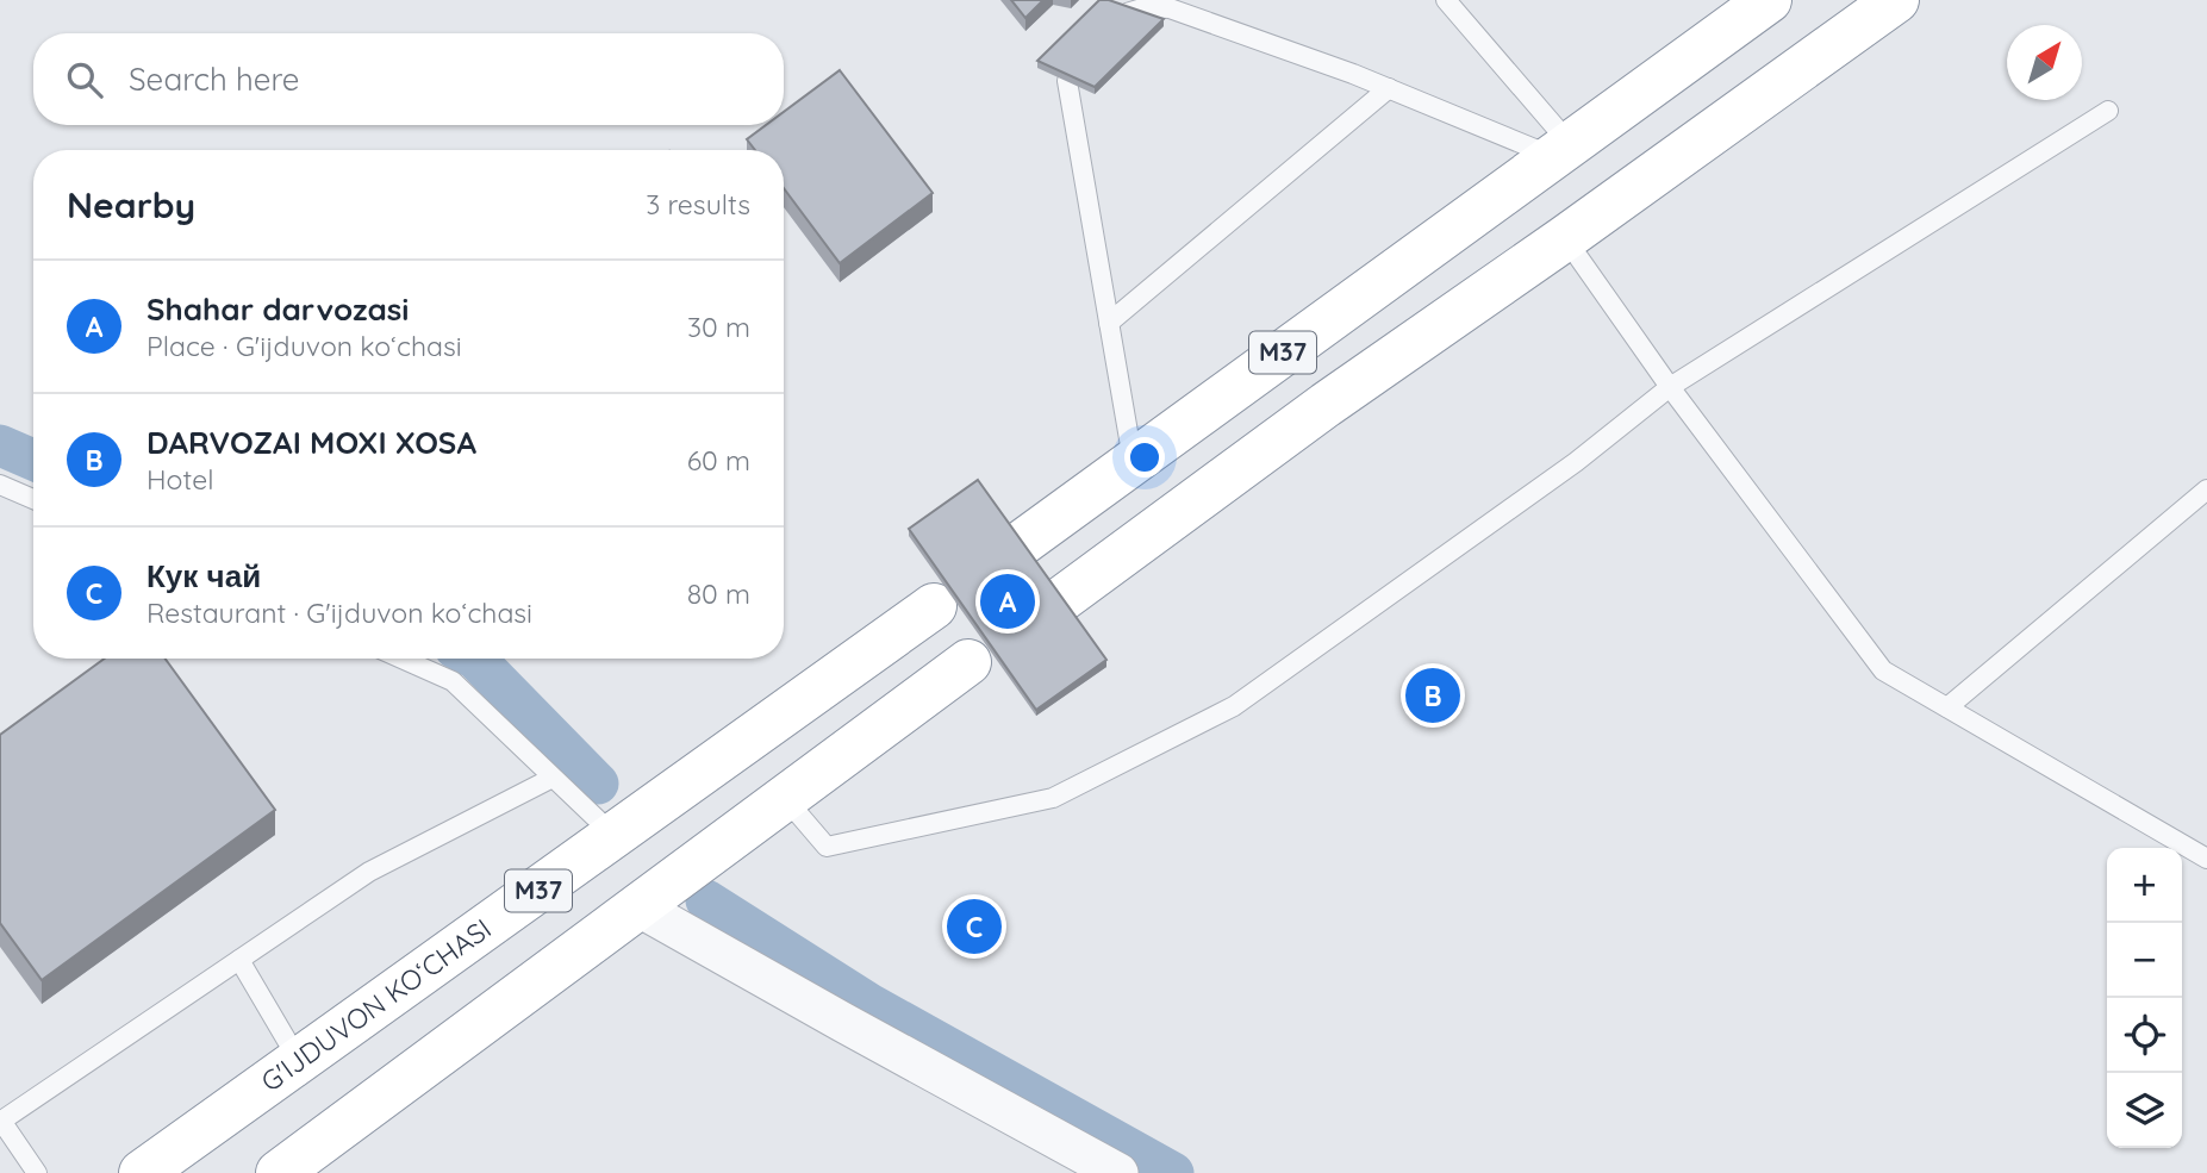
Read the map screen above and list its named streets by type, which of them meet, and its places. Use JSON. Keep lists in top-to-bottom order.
{
  "streets": {
    "highway": ["M37", "G'IJDUVON KO‘CHASI"]
  },
  "north": "top right",
  "page": {
    "search": "Search here",
    "heading": ["Nearby", "3 results"],
    "list": [
      {
        "mark": "A",
        "name": "Shahar darvozasi",
        "note": "Place · G'ijduvon ko‘chasi",
        "value": "30 m"
      },
      {
        "mark": "B",
        "name": "DARVOZAI MOXI XOSA",
        "note": "Hotel",
        "value": "60 m"
      },
      {
        "mark": "C",
        "name": "Кук чай",
        "note": "Restaurant · G'ijduvon ko‘chasi",
        "value": "80 m"
      }
    ],
    "pins": ["A", "B", "C"],
    "map_buttons": ["+", "−"]
  }
}
